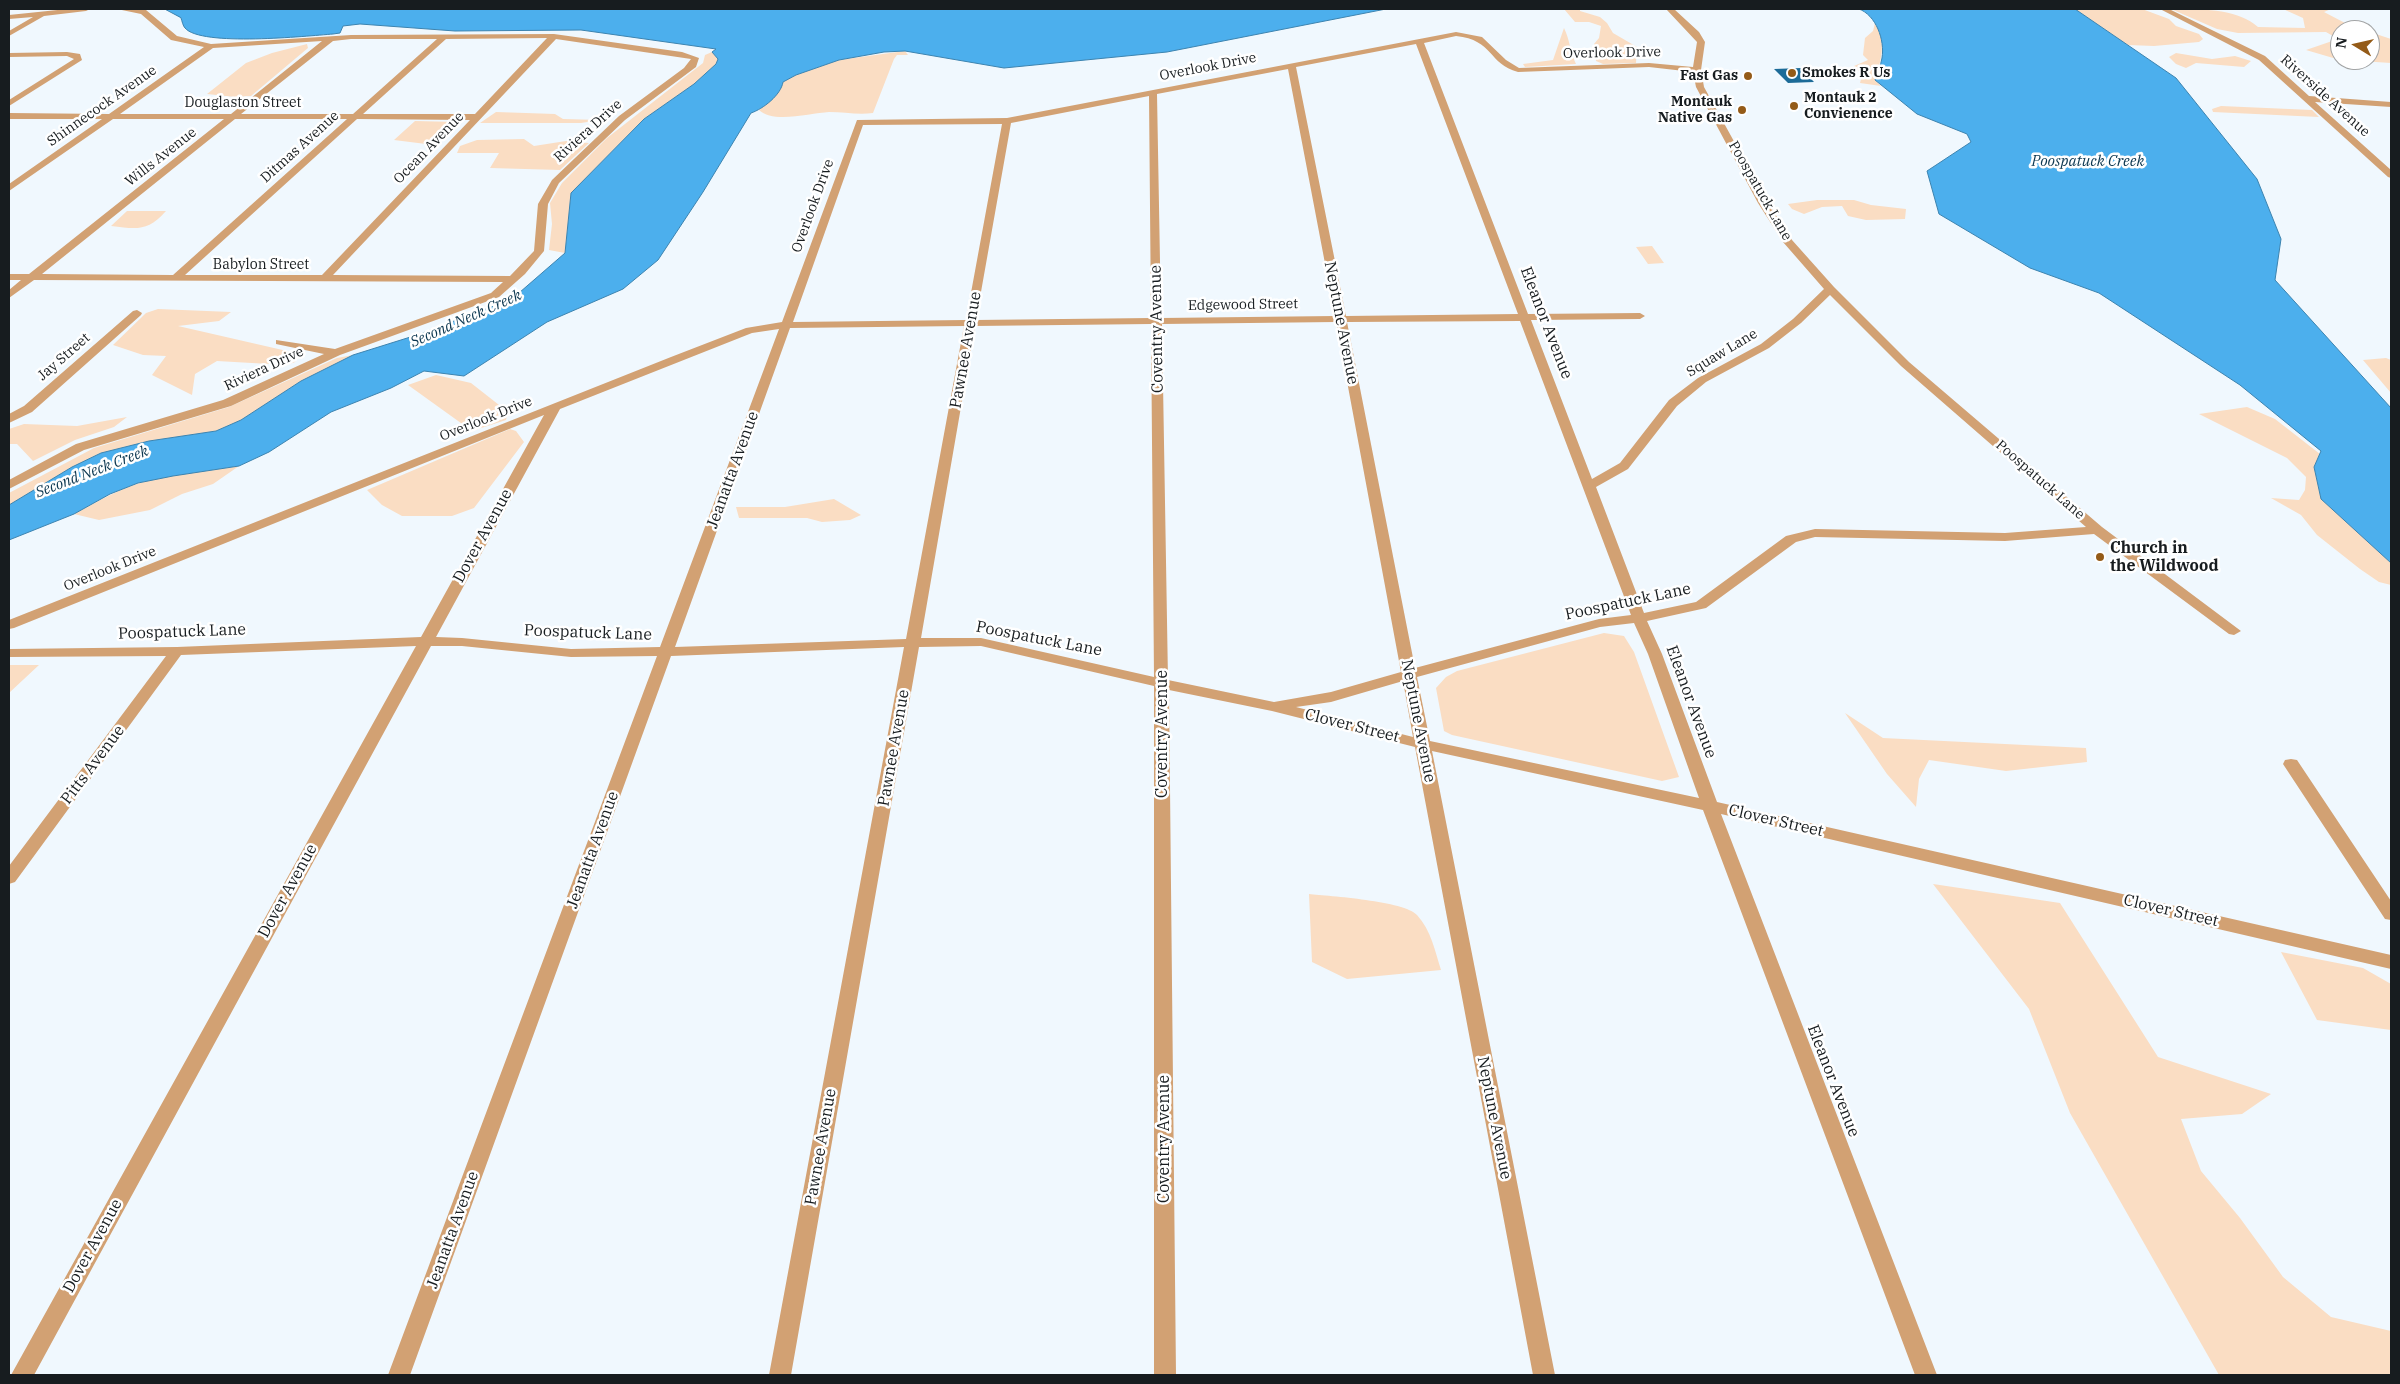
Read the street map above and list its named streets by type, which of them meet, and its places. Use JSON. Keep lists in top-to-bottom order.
{
  "streets": {
    "street": [
      "Overlook Drive",
      "Riverside Avenue",
      "Douglaston Street",
      "Shinnecock Avenue",
      "Riviera Drive",
      "Ditmas Avenue",
      "Ocean Avenue",
      "Wills Avenue",
      "Poospatuck Lane",
      "Babylon Street",
      "Edgewood Street",
      "Neptune Avenue",
      "Eleanor Avenue",
      "Coventry Avenue",
      "Pawnee Avenue",
      "Squaw Lane",
      "Jay Street",
      "Jeanatta Avenue",
      "Dover Avenue",
      "Clover Street",
      "Pitts Avenue"
    ]
  },
  "crossings": [
    ["Overlook Drive", "Poospatuck Lane"],
    ["Overlook Drive", "Edgewood Street"],
    ["Overlook Drive", "Neptune Avenue"],
    ["Overlook Drive", "Eleanor Avenue"],
    ["Overlook Drive", "Coventry Avenue"],
    ["Overlook Drive", "Pawnee Avenue"],
    ["Overlook Drive", "Jeanatta Avenue"],
    ["Overlook Drive", "Dover Avenue"],
    ["Douglaston Street", "Shinnecock Avenue"],
    ["Douglaston Street", "Ditmas Avenue"],
    ["Douglaston Street", "Ocean Avenue"],
    ["Douglaston Street", "Wills Avenue"],
    ["Shinnecock Avenue", "Riviera Drive"],
    ["Riviera Drive", "Ditmas Avenue"],
    ["Riviera Drive", "Ocean Avenue"],
    ["Riviera Drive", "Wills Avenue"],
    ["Riviera Drive", "Babylon Street"],
    ["Ditmas Avenue", "Babylon Street"],
    ["Ocean Avenue", "Babylon Street"],
    ["Wills Avenue", "Babylon Street"],
    ["Poospatuck Lane", "Neptune Avenue"],
    ["Poospatuck Lane", "Eleanor Avenue"],
    ["Poospatuck Lane", "Coventry Avenue"],
    ["Poospatuck Lane", "Pawnee Avenue"],
    ["Poospatuck Lane", "Squaw Lane"],
    ["Poospatuck Lane", "Jeanatta Avenue"],
    ["Poospatuck Lane", "Dover Avenue"],
    ["Poospatuck Lane", "Clover Street"],
    ["Poospatuck Lane", "Pitts Avenue"],
    ["Edgewood Street", "Neptune Avenue"],
    ["Edgewood Street", "Eleanor Avenue"],
    ["Edgewood Street", "Coventry Avenue"],
    ["Edgewood Street", "Pawnee Avenue"],
    ["Edgewood Street", "Jeanatta Avenue"],
    ["Neptune Avenue", "Clover Street"],
    ["Eleanor Avenue", "Squaw Lane"],
    ["Eleanor Avenue", "Clover Street"],
    ["Coventry Avenue", "Clover Street"]
  ],
  "water": ["Poospatuck Creek", "Second Neck Creek"],
  "places": [
    "Smokes R Us",
    "Fast Gas",
    "Montauk 2 Convienence",
    "Montauk Native Gas",
    "Church in the Wildwood"
  ],
  "north": "left"
}
